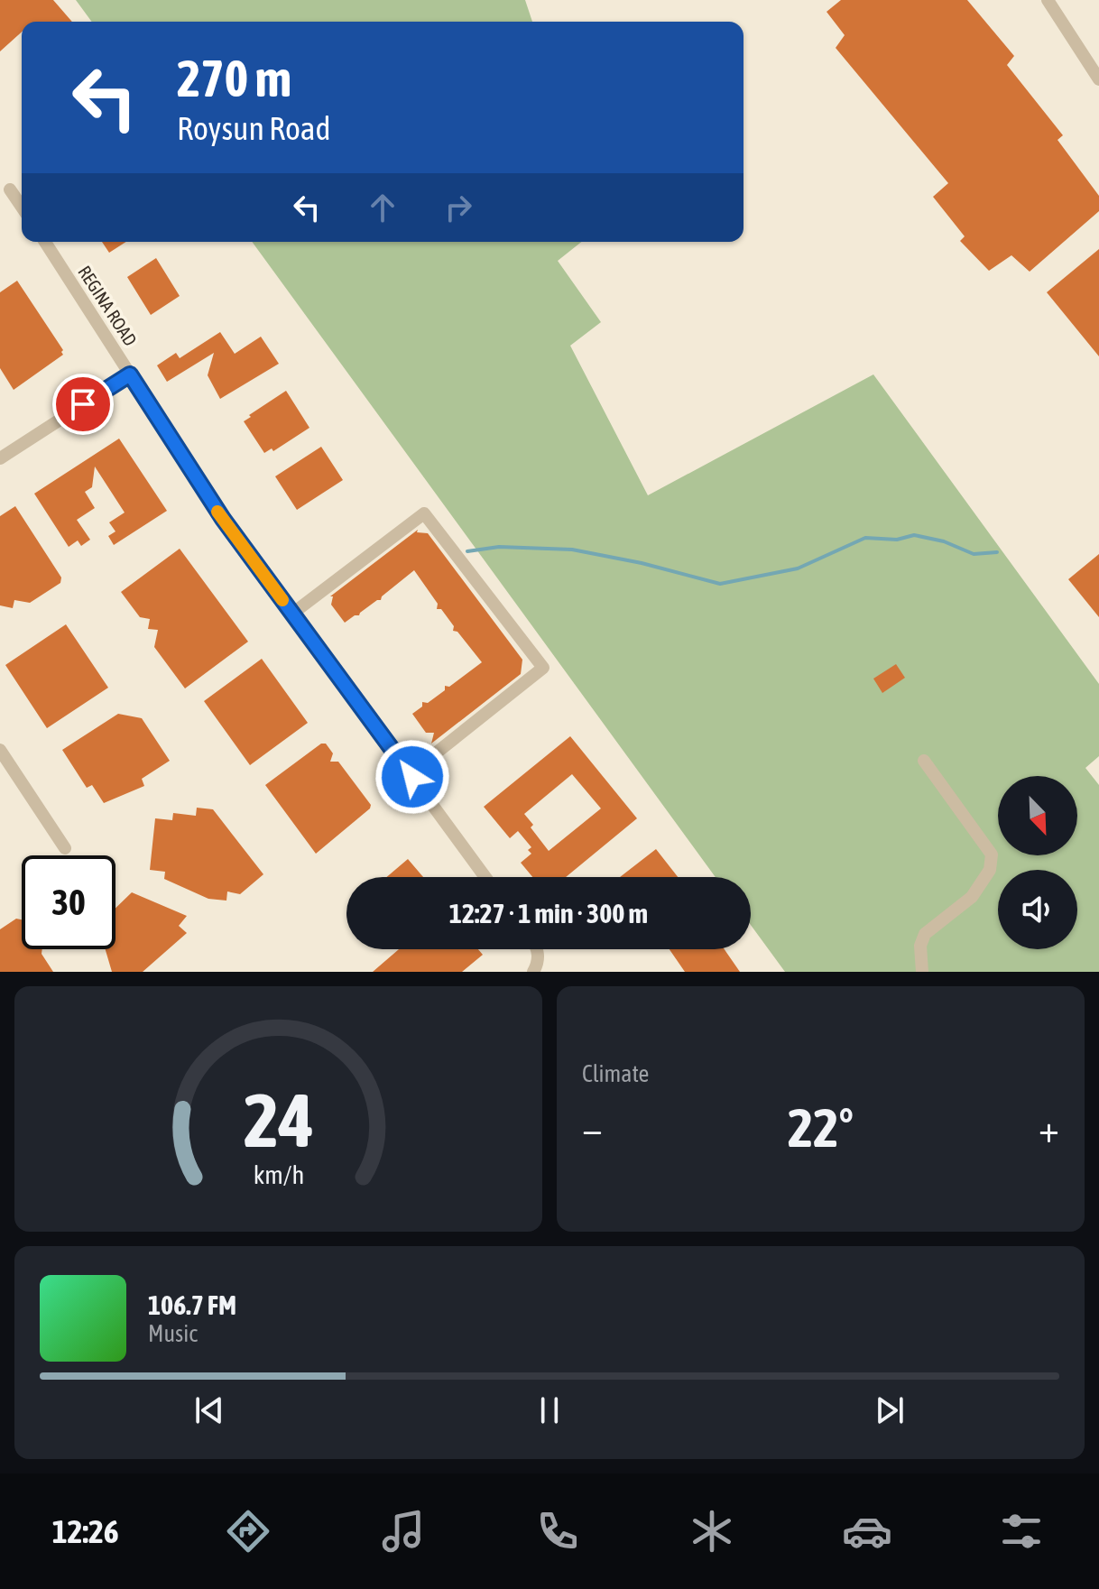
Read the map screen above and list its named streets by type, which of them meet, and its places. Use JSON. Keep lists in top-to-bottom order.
{
  "streets": {
    "street": ["REGINA ROAD"]
  },
  "north": "bottom right",
  "page": {
    "turn": ["270 m", "Roysun Road"],
    "limit": "30",
    "trip": "12:27 · 1 min · 300 m",
    "tile": "Climate",
    "heat": ["−", "22°", "+"],
    "song": ["106.7 FM", "Music"],
    "tabs": "12:26",
    "gauge": ["24", "km/h"]
  }
}
